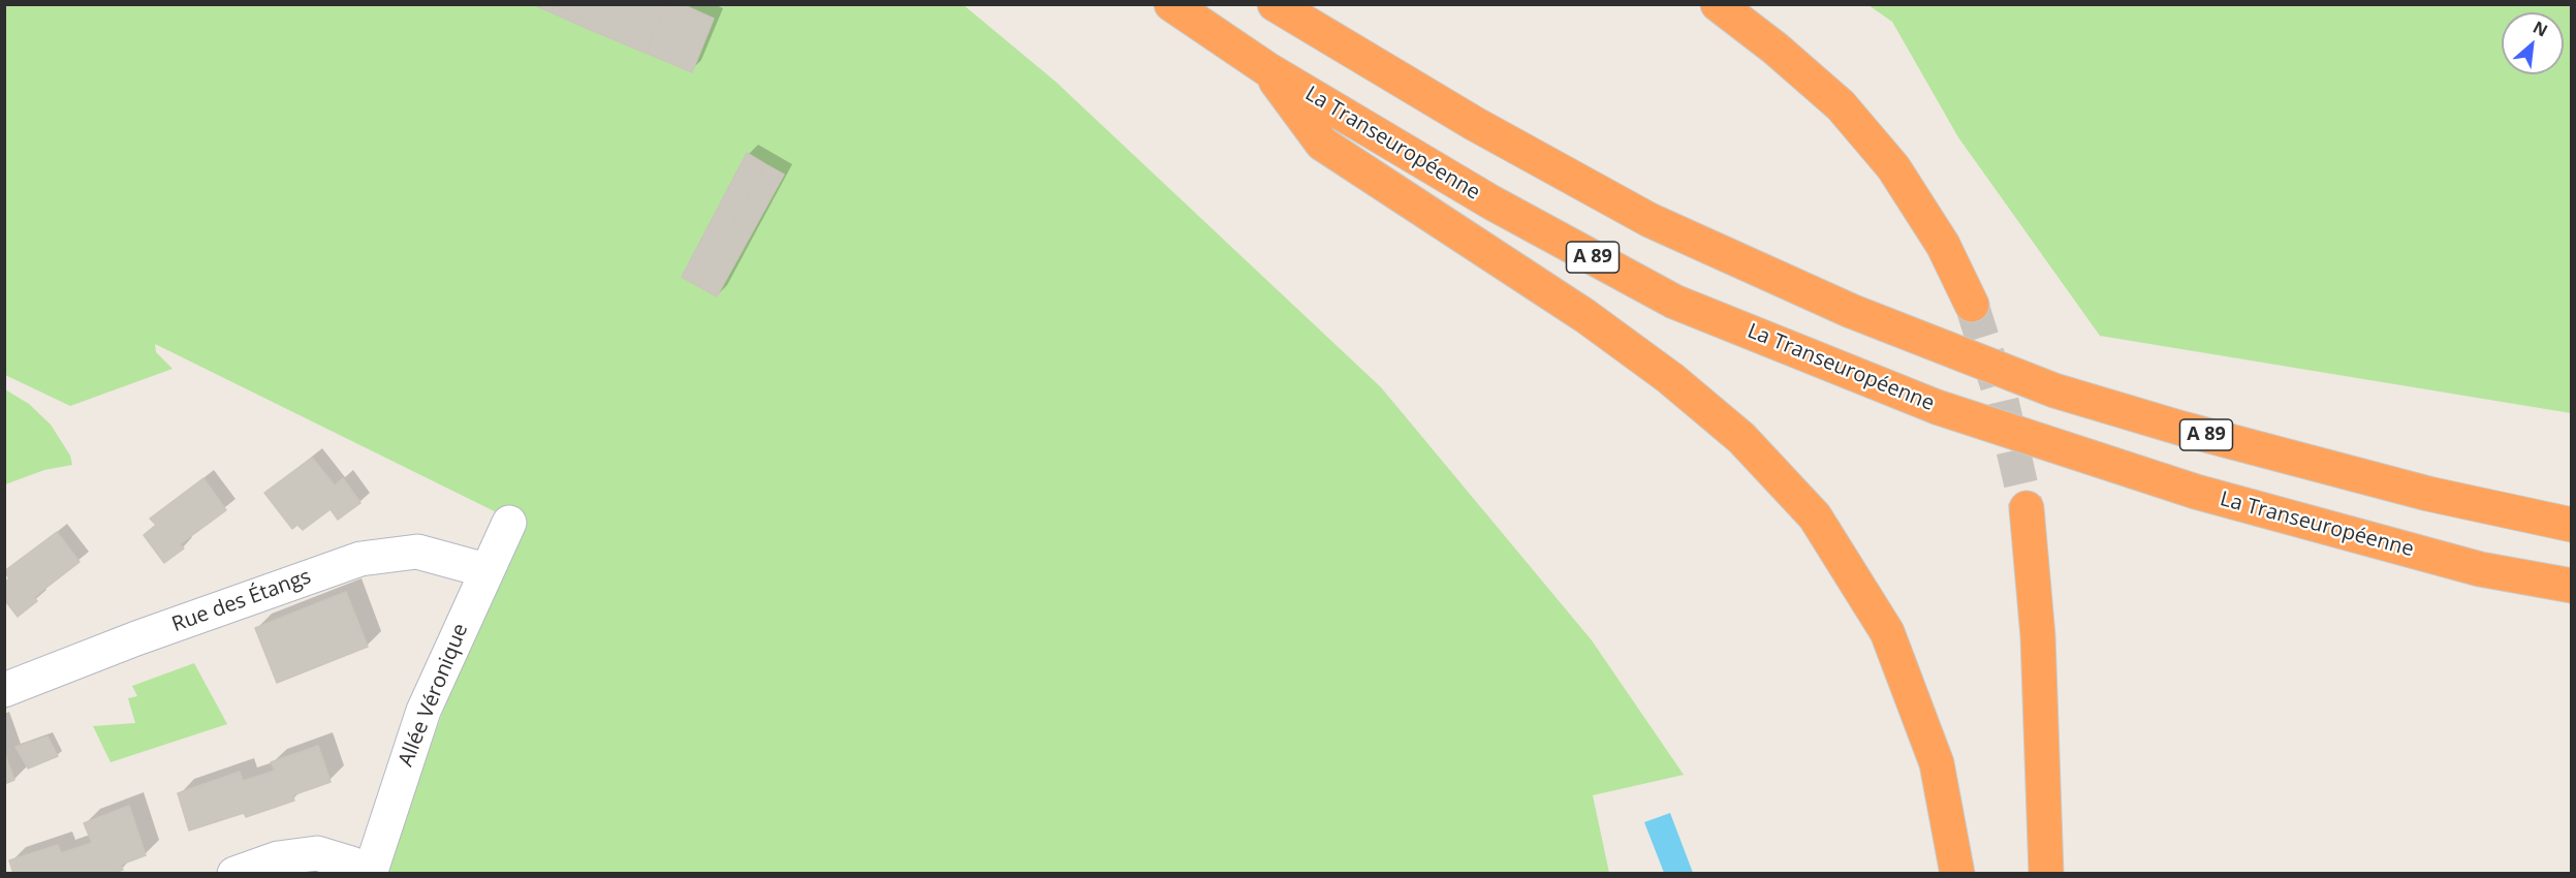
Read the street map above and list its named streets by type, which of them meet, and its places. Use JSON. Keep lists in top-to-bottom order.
{
  "streets": {
    "highway": ["La Transeuropéenne", "A 89"],
    "street": ["Rue des Étangs", "Allée Véronique"]
  },
  "crossings": [
    ["Rue des Étangs", "Allée Véronique"]
  ],
  "north": "top right"
}
